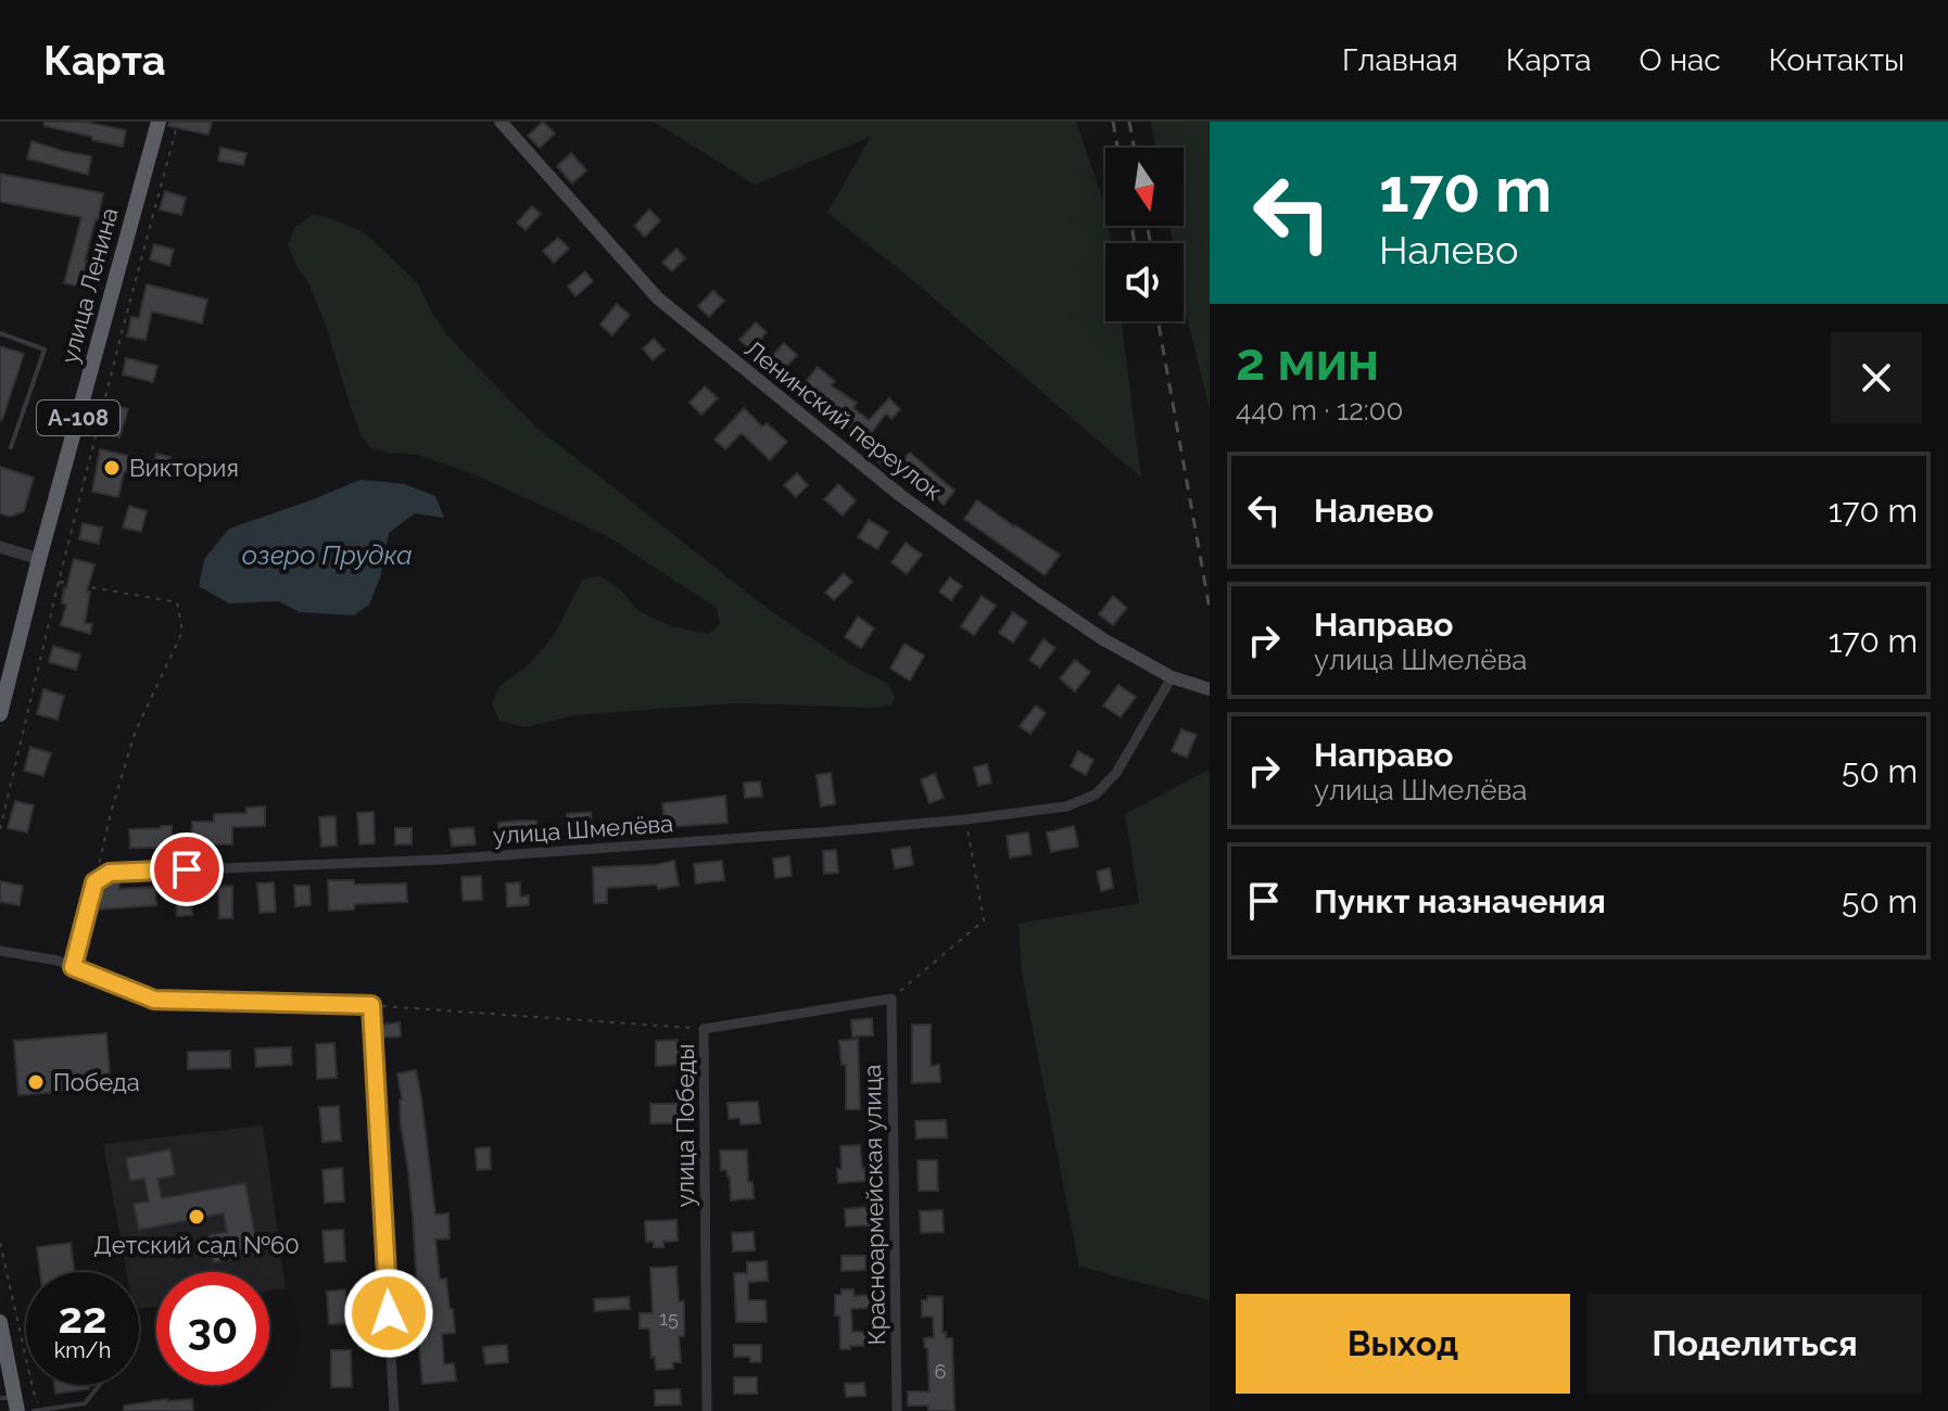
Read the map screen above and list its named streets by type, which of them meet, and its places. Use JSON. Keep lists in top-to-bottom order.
{
  "streets": {
    "highway": ["улица Ленина", "А-108"],
    "main road": ["Ленинский переулок"],
    "street": ["улица Шмелёва", "улица Победы", "Красноармейская улица"]
  },
  "crossings": [
    ["Ленинский переулок", "улица Шмелёва"],
    ["улица Победы", "Красноармейская улица"]
  ],
  "water": ["озеро Прудка"],
  "places": ["Виктория", "Победа", "Детский сад №60"],
  "house_numbers": ["15", "6"],
  "north": "bottom",
  "page": {
    "header": "Карта",
    "nav": [
      "Главная",
      "Карта",
      "О нас",
      "Контакты"
    ],
    "turn": ["170 m", "Налево"],
    "heading": ["2 мин", "440 m · 12:00"],
    "list": [
      {
        "name": "Налево",
        "value": "170 m"
      },
      {
        "name": "Направо",
        "note": "улица Шмелёва",
        "value": "170 m"
      },
      {
        "name": "Направо",
        "note": "улица Шмелёва",
        "value": "50 m"
      },
      {
        "name": "Пункт назначения",
        "value": "50 m"
      }
    ],
    "speed": "22 km/h",
    "limit": "30",
    "buttons": ["Выход", "Поделиться"]
  }
}
